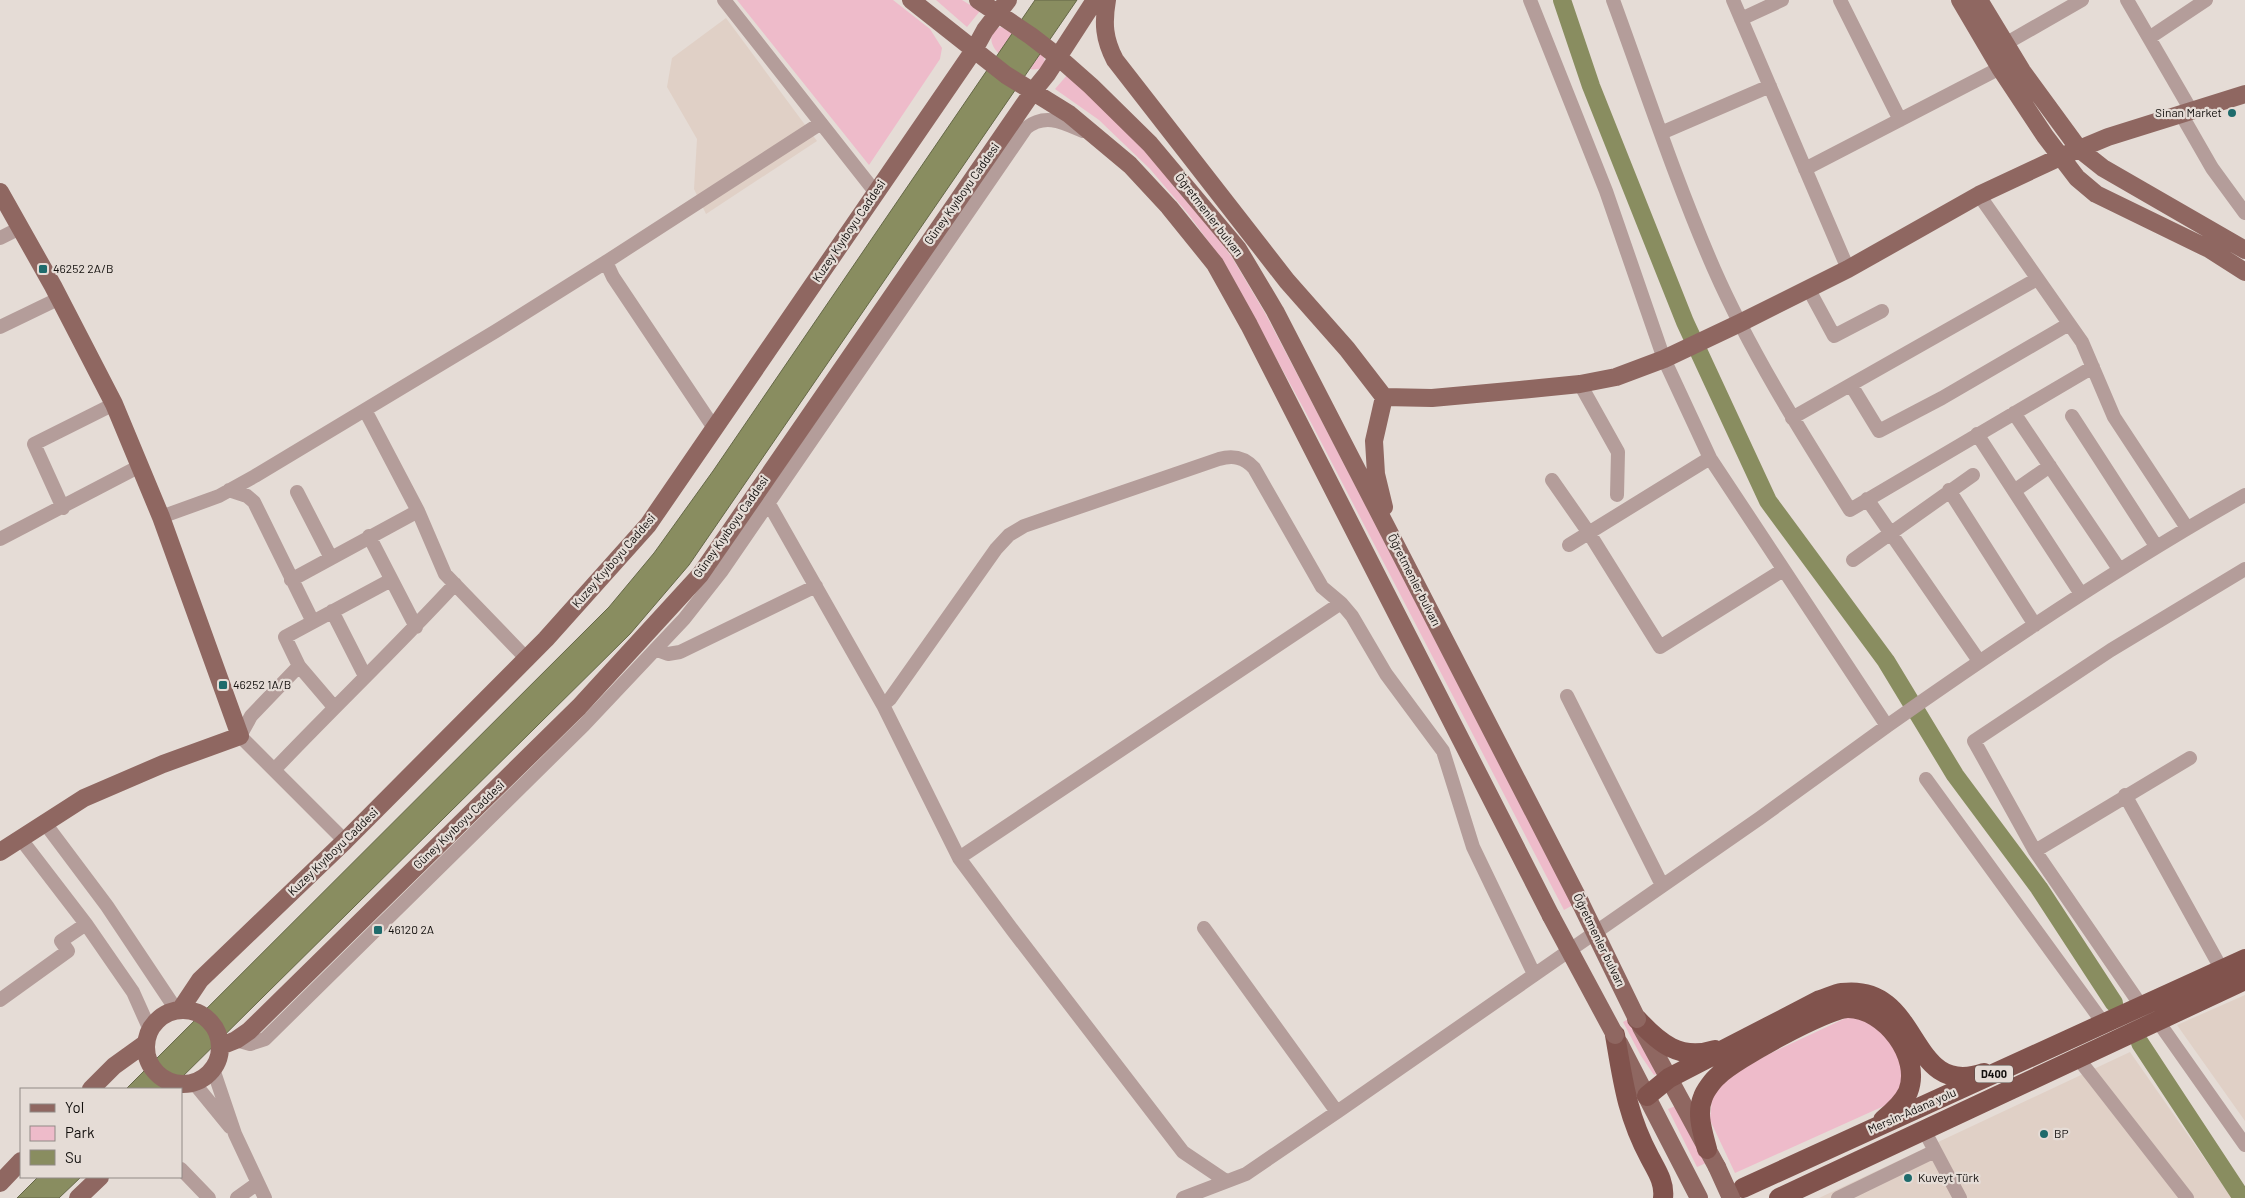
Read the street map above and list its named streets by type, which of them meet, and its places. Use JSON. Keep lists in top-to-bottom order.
{
  "streets": {
    "highway": ["D400", "Mersin-Adana yolu"],
    "main road": ["Güney Kıyıboyu Caddesi", "Öğretmenler bulvarı", "Kuzey Kıyıboyu Caddesi"]
  },
  "crossings": [
    ["Güney Kıyıboyu Caddesi", "Öğretmenler bulvarı"],
    ["Güney Kıyıboyu Caddesi", "Kuzey Kıyıboyu Caddesi"],
    ["Öğretmenler bulvarı", "Kuzey Kıyıboyu Caddesi"],
    ["Öğretmenler bulvarı", "Mersin-Adana yolu"]
  ],
  "places": {
    "other": ["Sinan Market", "BP", "Kuveyt Türk"],
    "transit": ["46252 2A/B", "46252 1A/B", "46120 2A"]
  },
  "legend": ["Yol", "Park", "Su"]
}
